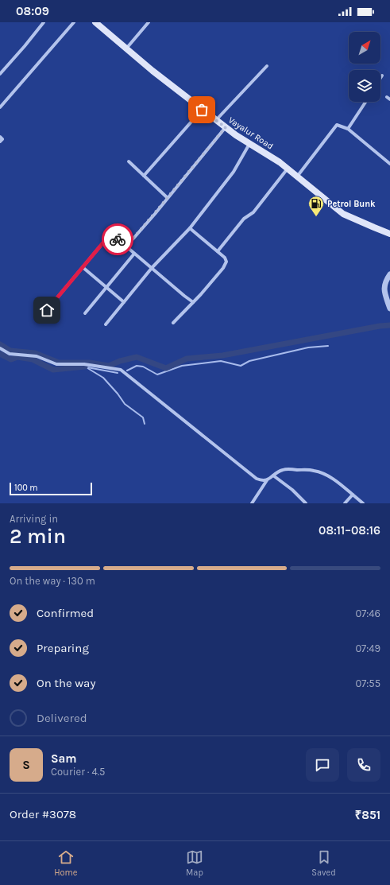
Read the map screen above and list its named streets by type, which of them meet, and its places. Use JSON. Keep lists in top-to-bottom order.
{
  "streets": {
    "main road": ["Vayalur Road"]
  },
  "places": {
    "fuel station": ["Petrol Bunk"]
  },
  "scale_bar": "100 m",
  "north": "top right",
  "page": {
    "status": "08:09",
    "scale": "100 m",
    "heading": ["2 min", "Arriving in", "08:11–08:16"],
    "panel": [
      "Sam",
      "Courier · 4.5",
      "Order #3078",
      "₹851"
    ],
    "bar": "On the way · 130 m",
    "list": [
      ["Confirmed", "07:46"],
      ["Preparing", "07:49"],
      ["On the way", "07:55"],
      "Delivered"
    ],
    "round": "S",
    "tabs": ["Home", "Map", "Saved"]
  }
}
